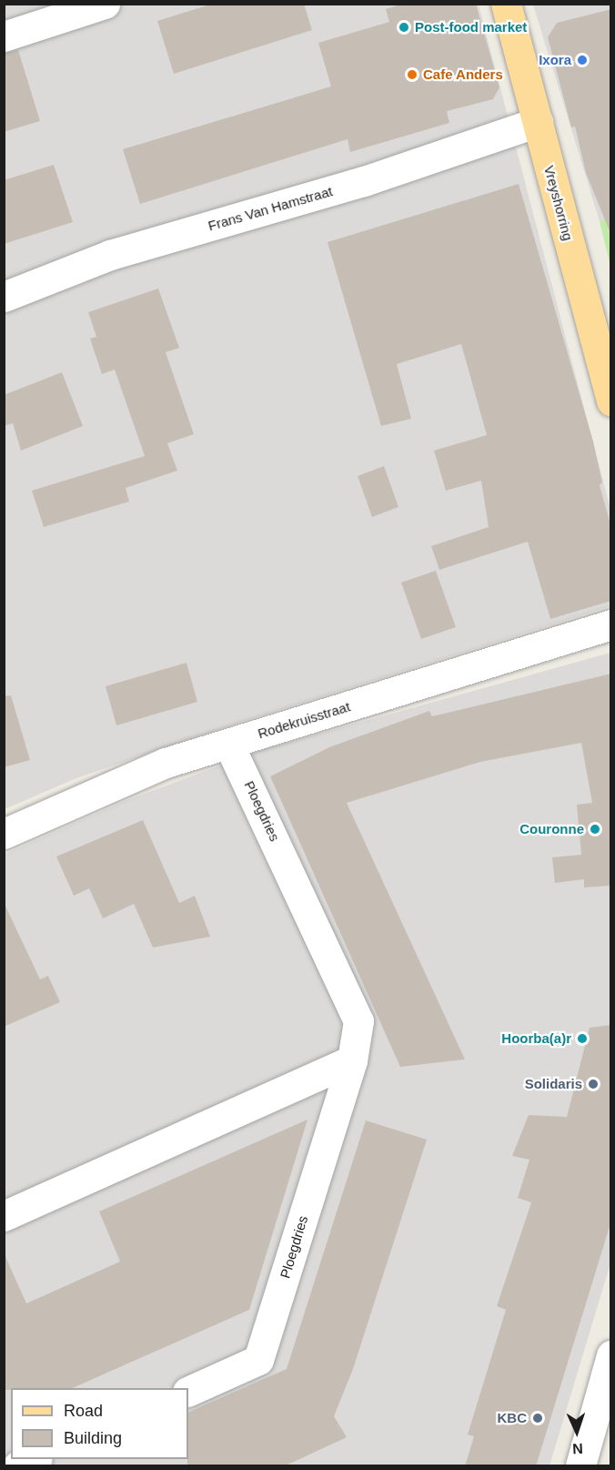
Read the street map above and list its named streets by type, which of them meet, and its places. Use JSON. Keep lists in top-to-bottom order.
{
  "streets": {
    "main road": ["Vreyshorring"],
    "street": ["Frans Van Hamstraat", "Rodekruisstraat", "Ploegdries"]
  },
  "crossings": [
    ["Vreyshorring", "Frans Van Hamstraat"],
    ["Rodekruisstraat", "Ploegdries"]
  ],
  "places": [
    "Post-food market",
    "Ixora",
    "Cafe Anders",
    "Couronne",
    "Hoorba(a)r",
    "Solidaris",
    "KBC"
  ],
  "legend": ["Road", "Building"],
  "north": "bottom"
}
